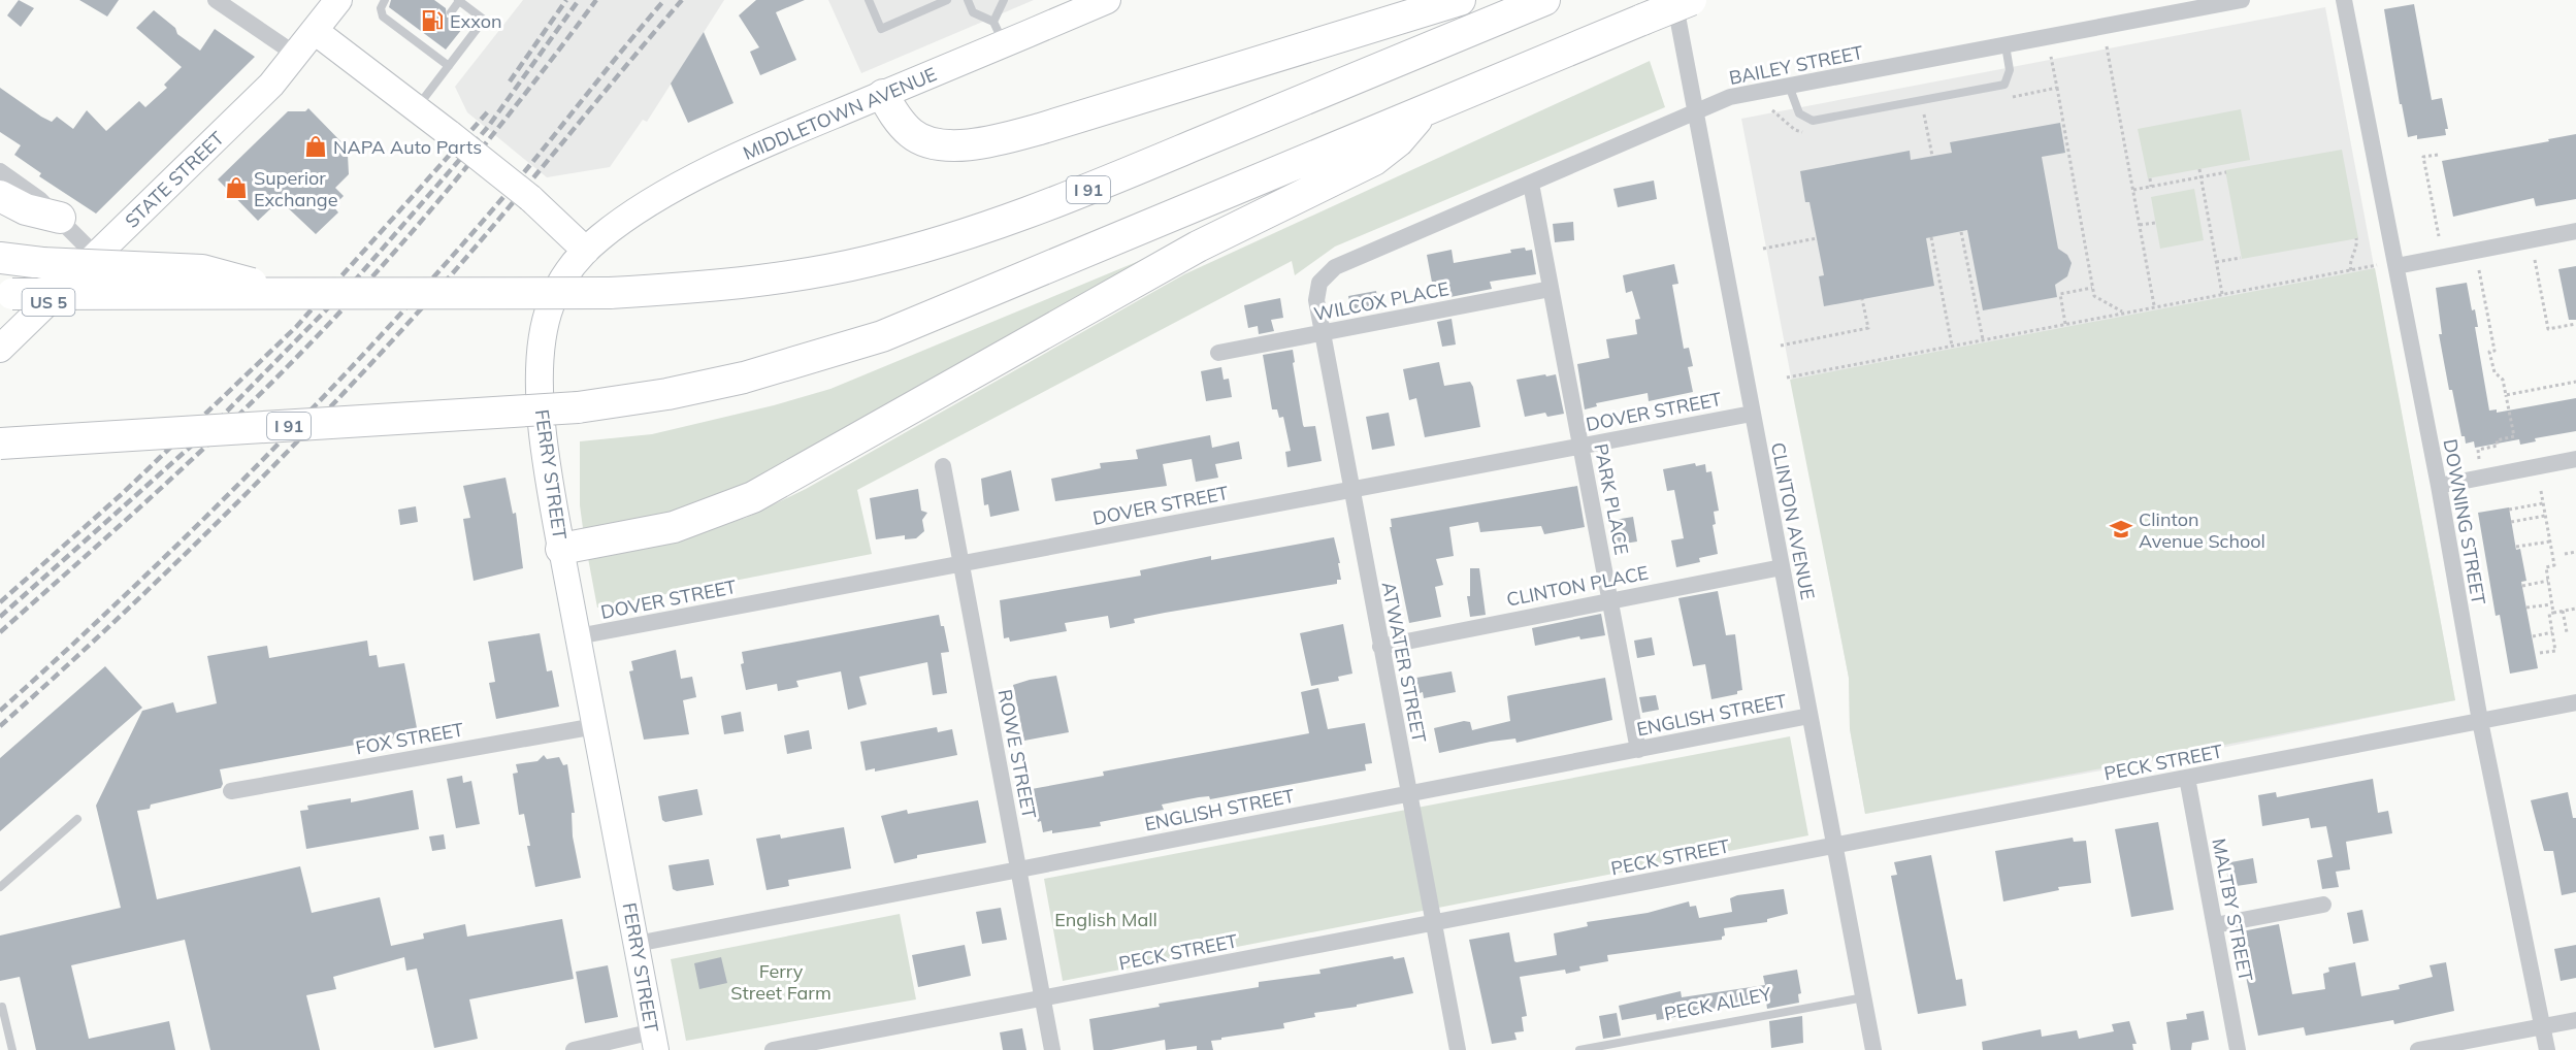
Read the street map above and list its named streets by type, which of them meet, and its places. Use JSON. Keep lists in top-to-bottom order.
{
  "streets": {
    "highway": ["I 91"],
    "main road": [
      "MIDDLETOWN AVENUE",
      "STATE STREET",
      "US 5",
      "FERRY STREET"
    ],
    "street": [
      "BAILEY STREET",
      "WILCOX PLACE",
      "DOVER STREET",
      "PARK PLACE",
      "CLINTON AVENUE",
      "DOWNING STREET",
      "CLINTON PLACE",
      "ATWATER STREET",
      "ENGLISH STREET",
      "FOX STREET",
      "ROWE STREET",
      "PECK STREET",
      "MALTBY STREET"
    ],
    "lane": ["PECK ALLEY"]
  },
  "crossings": [
    ["BAILEY STREET", "PARK PLACE"],
    ["BAILEY STREET", "CLINTON AVENUE"],
    ["BAILEY STREET", "ATWATER STREET"],
    ["MIDDLETOWN AVENUE", "FERRY STREET"],
    ["WILCOX PLACE", "PARK PLACE"],
    ["WILCOX PLACE", "ATWATER STREET"],
    ["DOVER STREET", "FERRY STREET"],
    ["DOVER STREET", "PARK PLACE"],
    ["DOVER STREET", "CLINTON AVENUE"],
    ["DOVER STREET", "ATWATER STREET"],
    ["DOVER STREET", "ROWE STREET"],
    ["FERRY STREET", "ENGLISH STREET"],
    ["FERRY STREET", "FOX STREET"],
    ["PARK PLACE", "CLINTON PLACE"],
    ["PARK PLACE", "ENGLISH STREET"],
    ["CLINTON AVENUE", "CLINTON PLACE"],
    ["CLINTON AVENUE", "ENGLISH STREET"],
    ["CLINTON AVENUE", "PECK STREET"],
    ["CLINTON AVENUE", "PECK ALLEY"],
    ["DOWNING STREET", "PECK STREET"],
    ["CLINTON PLACE", "ATWATER STREET"],
    ["ATWATER STREET", "ENGLISH STREET"],
    ["ATWATER STREET", "PECK STREET"],
    ["ENGLISH STREET", "ROWE STREET"],
    ["ROWE STREET", "PECK STREET"],
    ["PECK STREET", "MALTBY STREET"]
  ],
  "parks": ["English Mall", "Ferry Street Farm"],
  "places": {
    "fuel station": ["Exxon"],
    "shop": ["NAPA Auto Parts", "Superior Exchange"],
    "school or university": ["Clinton Avenue School"]
  }
}
